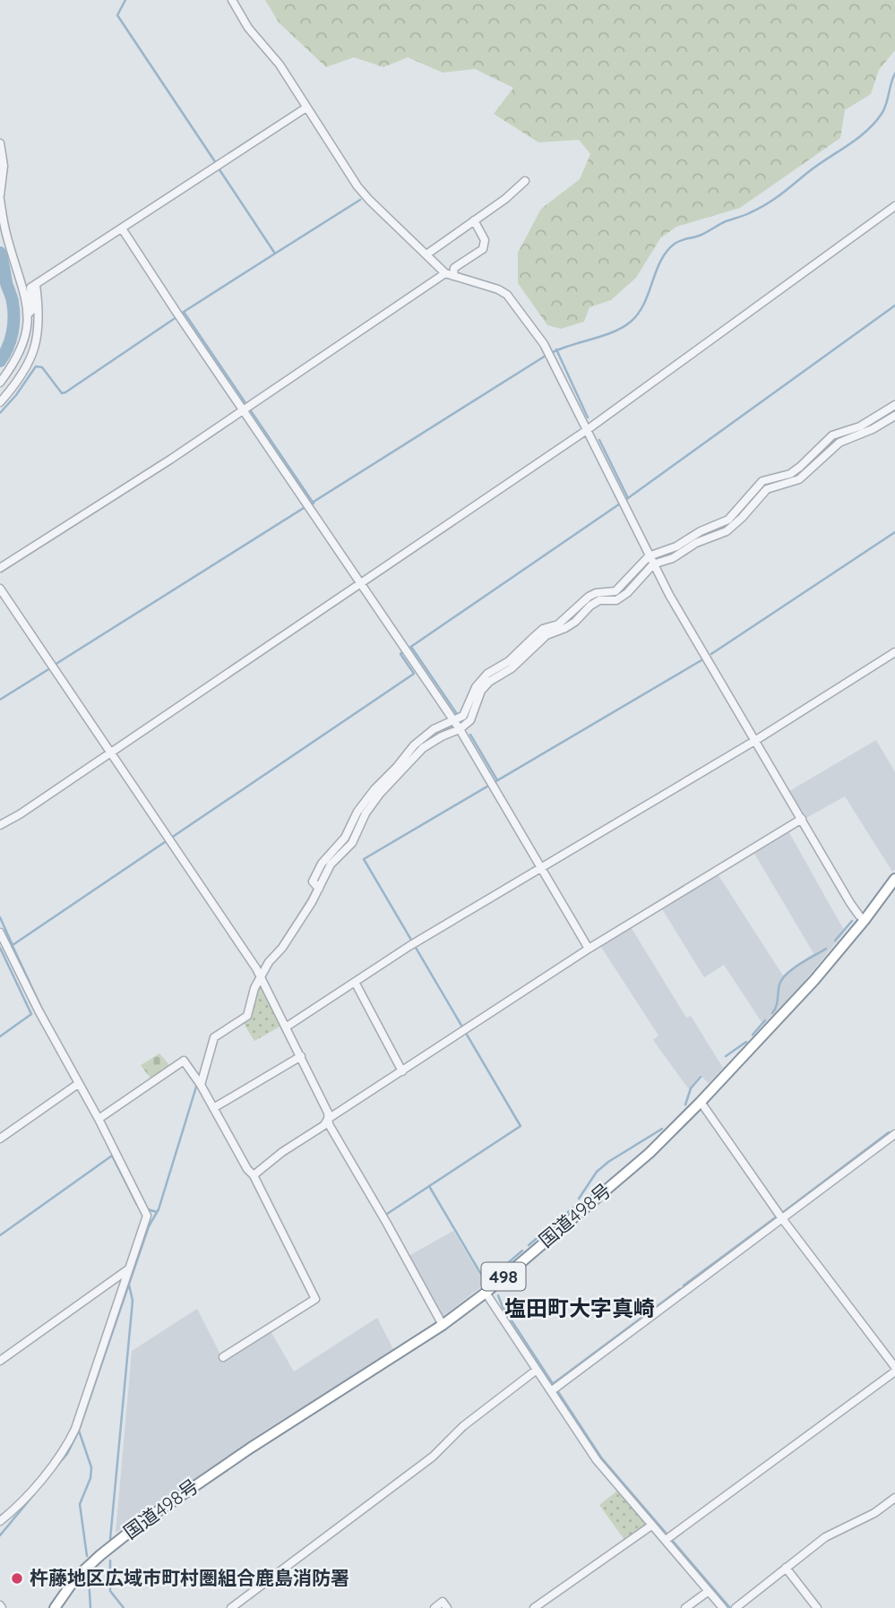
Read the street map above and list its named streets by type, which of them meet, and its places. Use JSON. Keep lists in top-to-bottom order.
{
  "streets": {
    "highway": ["国道498号", "498"]
  },
  "districts": ["塩田町大字真崎"],
  "places": ["杵藤地区広域市町村圏組合鹿島消防署"]
}
